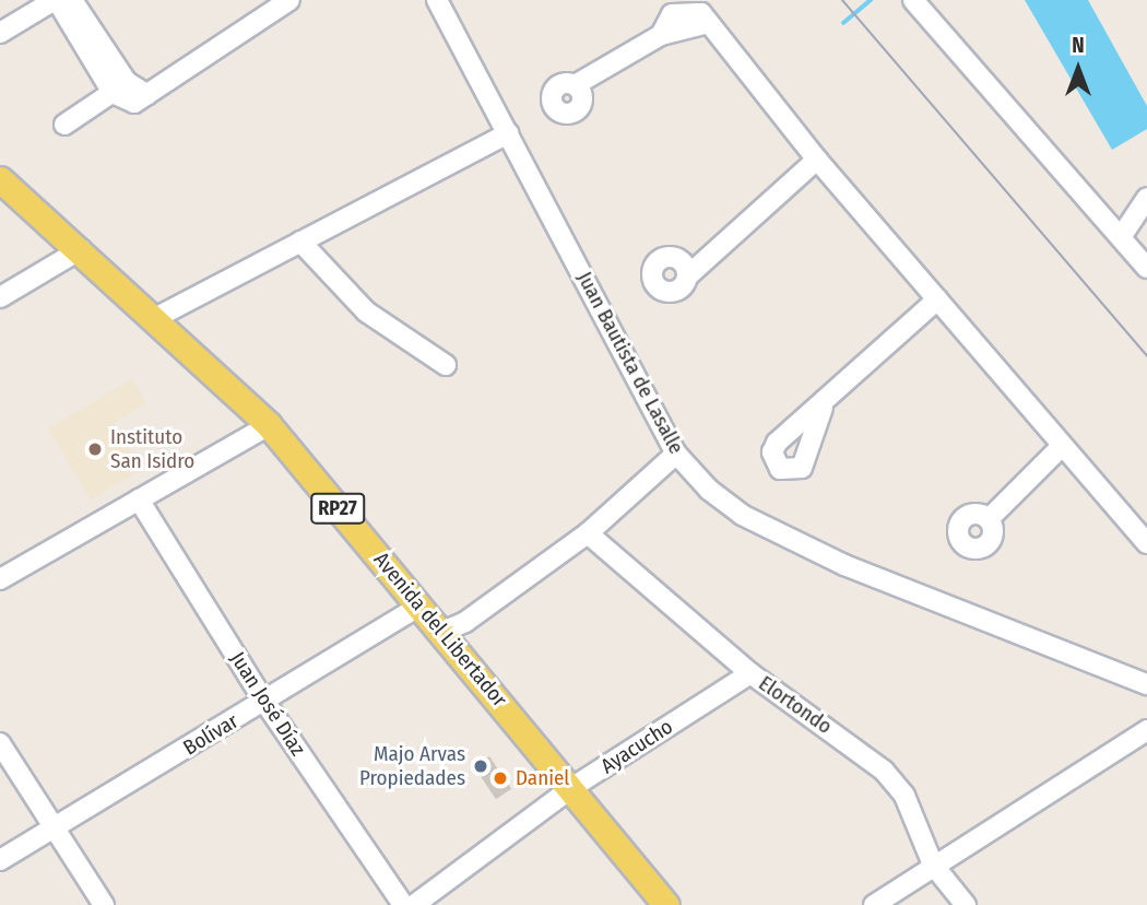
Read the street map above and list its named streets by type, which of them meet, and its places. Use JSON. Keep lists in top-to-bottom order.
{
  "streets": {
    "main road": ["RP27", "Avenida del Libertador"],
    "street": [
      "Juan Bautista de Lasalle",
      "Juan José Díaz",
      "Elortondo",
      "Bolívar",
      "Ayacucho"
    ]
  },
  "crossings": [
    ["Avenida del Libertador", "Bolívar"],
    ["Avenida del Libertador", "Ayacucho"],
    ["Juan José Díaz", "Bolívar"],
    ["Elortondo", "Ayacucho"]
  ],
  "places": ["Instituto San Isidro", "Majo Arvas Propiedades", "Daniel"],
  "north": "top"
}
